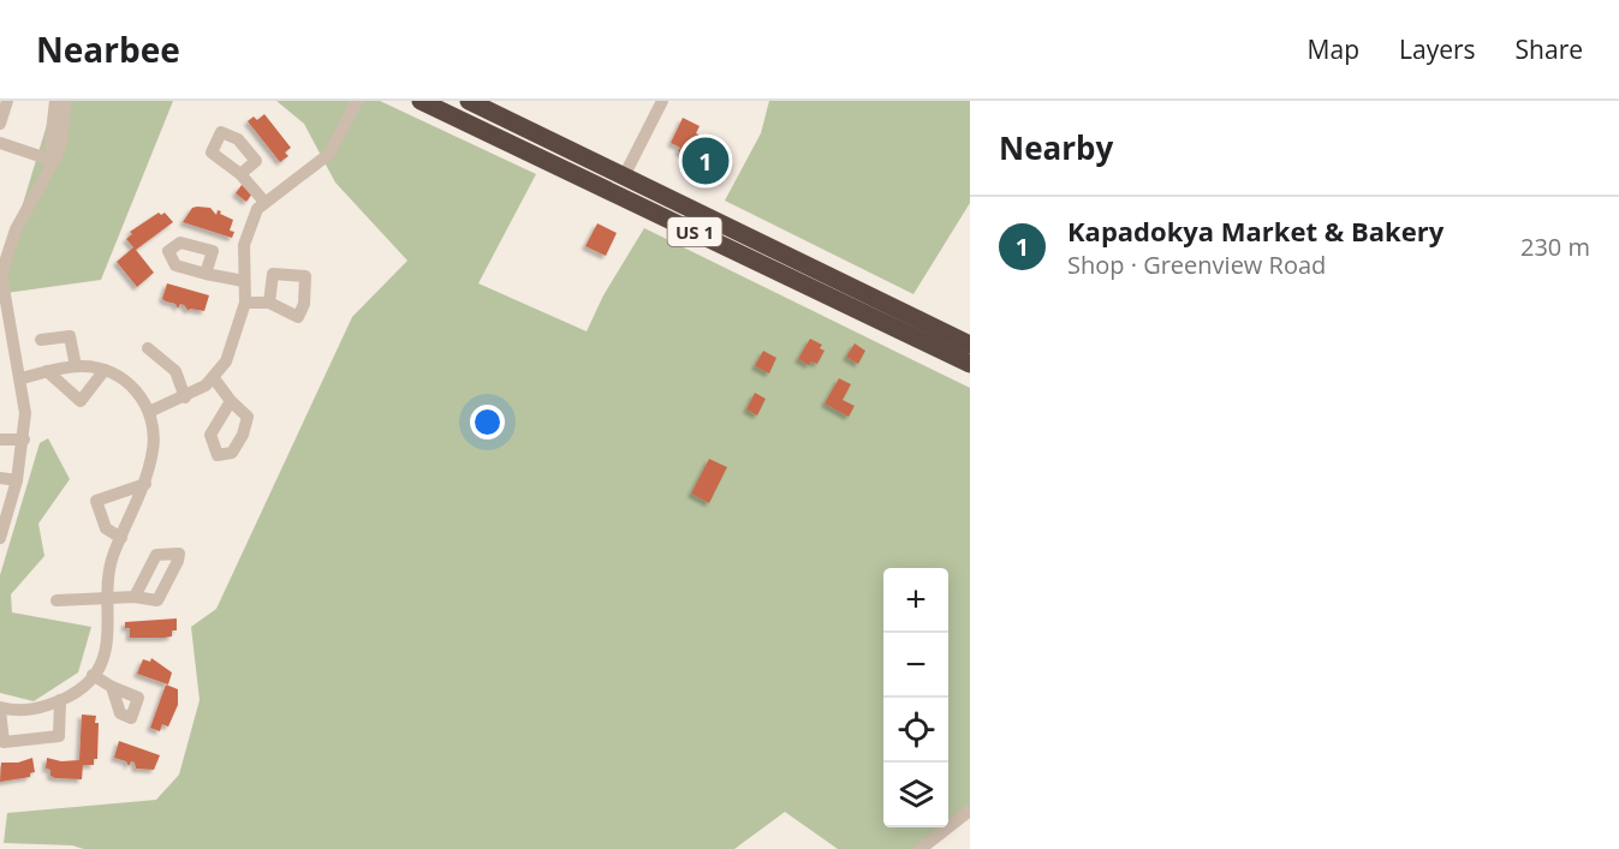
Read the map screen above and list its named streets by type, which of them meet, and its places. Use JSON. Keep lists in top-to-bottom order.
{
  "streets": {
    "highway": ["US 1"]
  },
  "page": {
    "header": "Nearbee",
    "nav": ["Map", "Layers", "Share"],
    "heading": "Nearby",
    "pins": "1",
    "list": [
      {
        "mark": "1",
        "name": "Kapadokya Market & Bakery",
        "note": "Shop · Greenview Road",
        "value": "230 m"
      }
    ],
    "map_buttons": ["+", "−"]
  }
}
